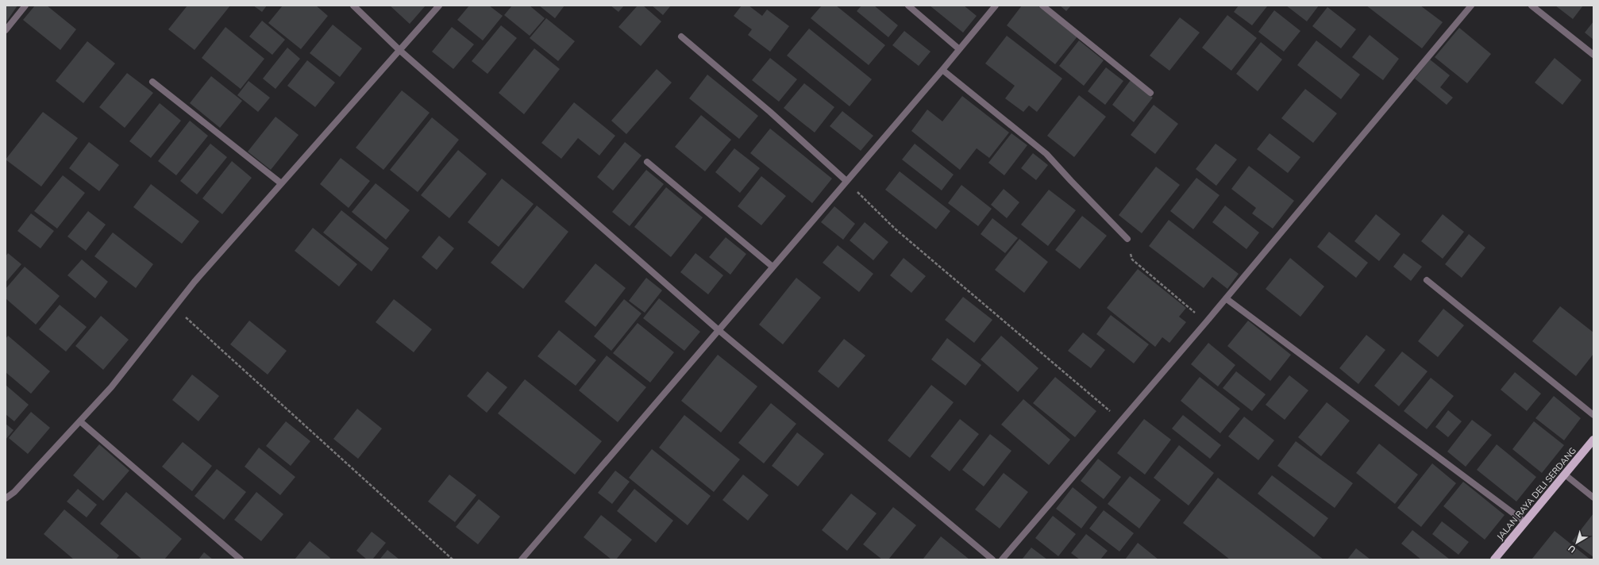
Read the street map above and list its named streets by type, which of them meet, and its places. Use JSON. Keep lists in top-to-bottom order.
{
  "streets": {
    "main road": ["JALAN RAYA DELI SERDANG"]
  },
  "north": "bottom left"
}
